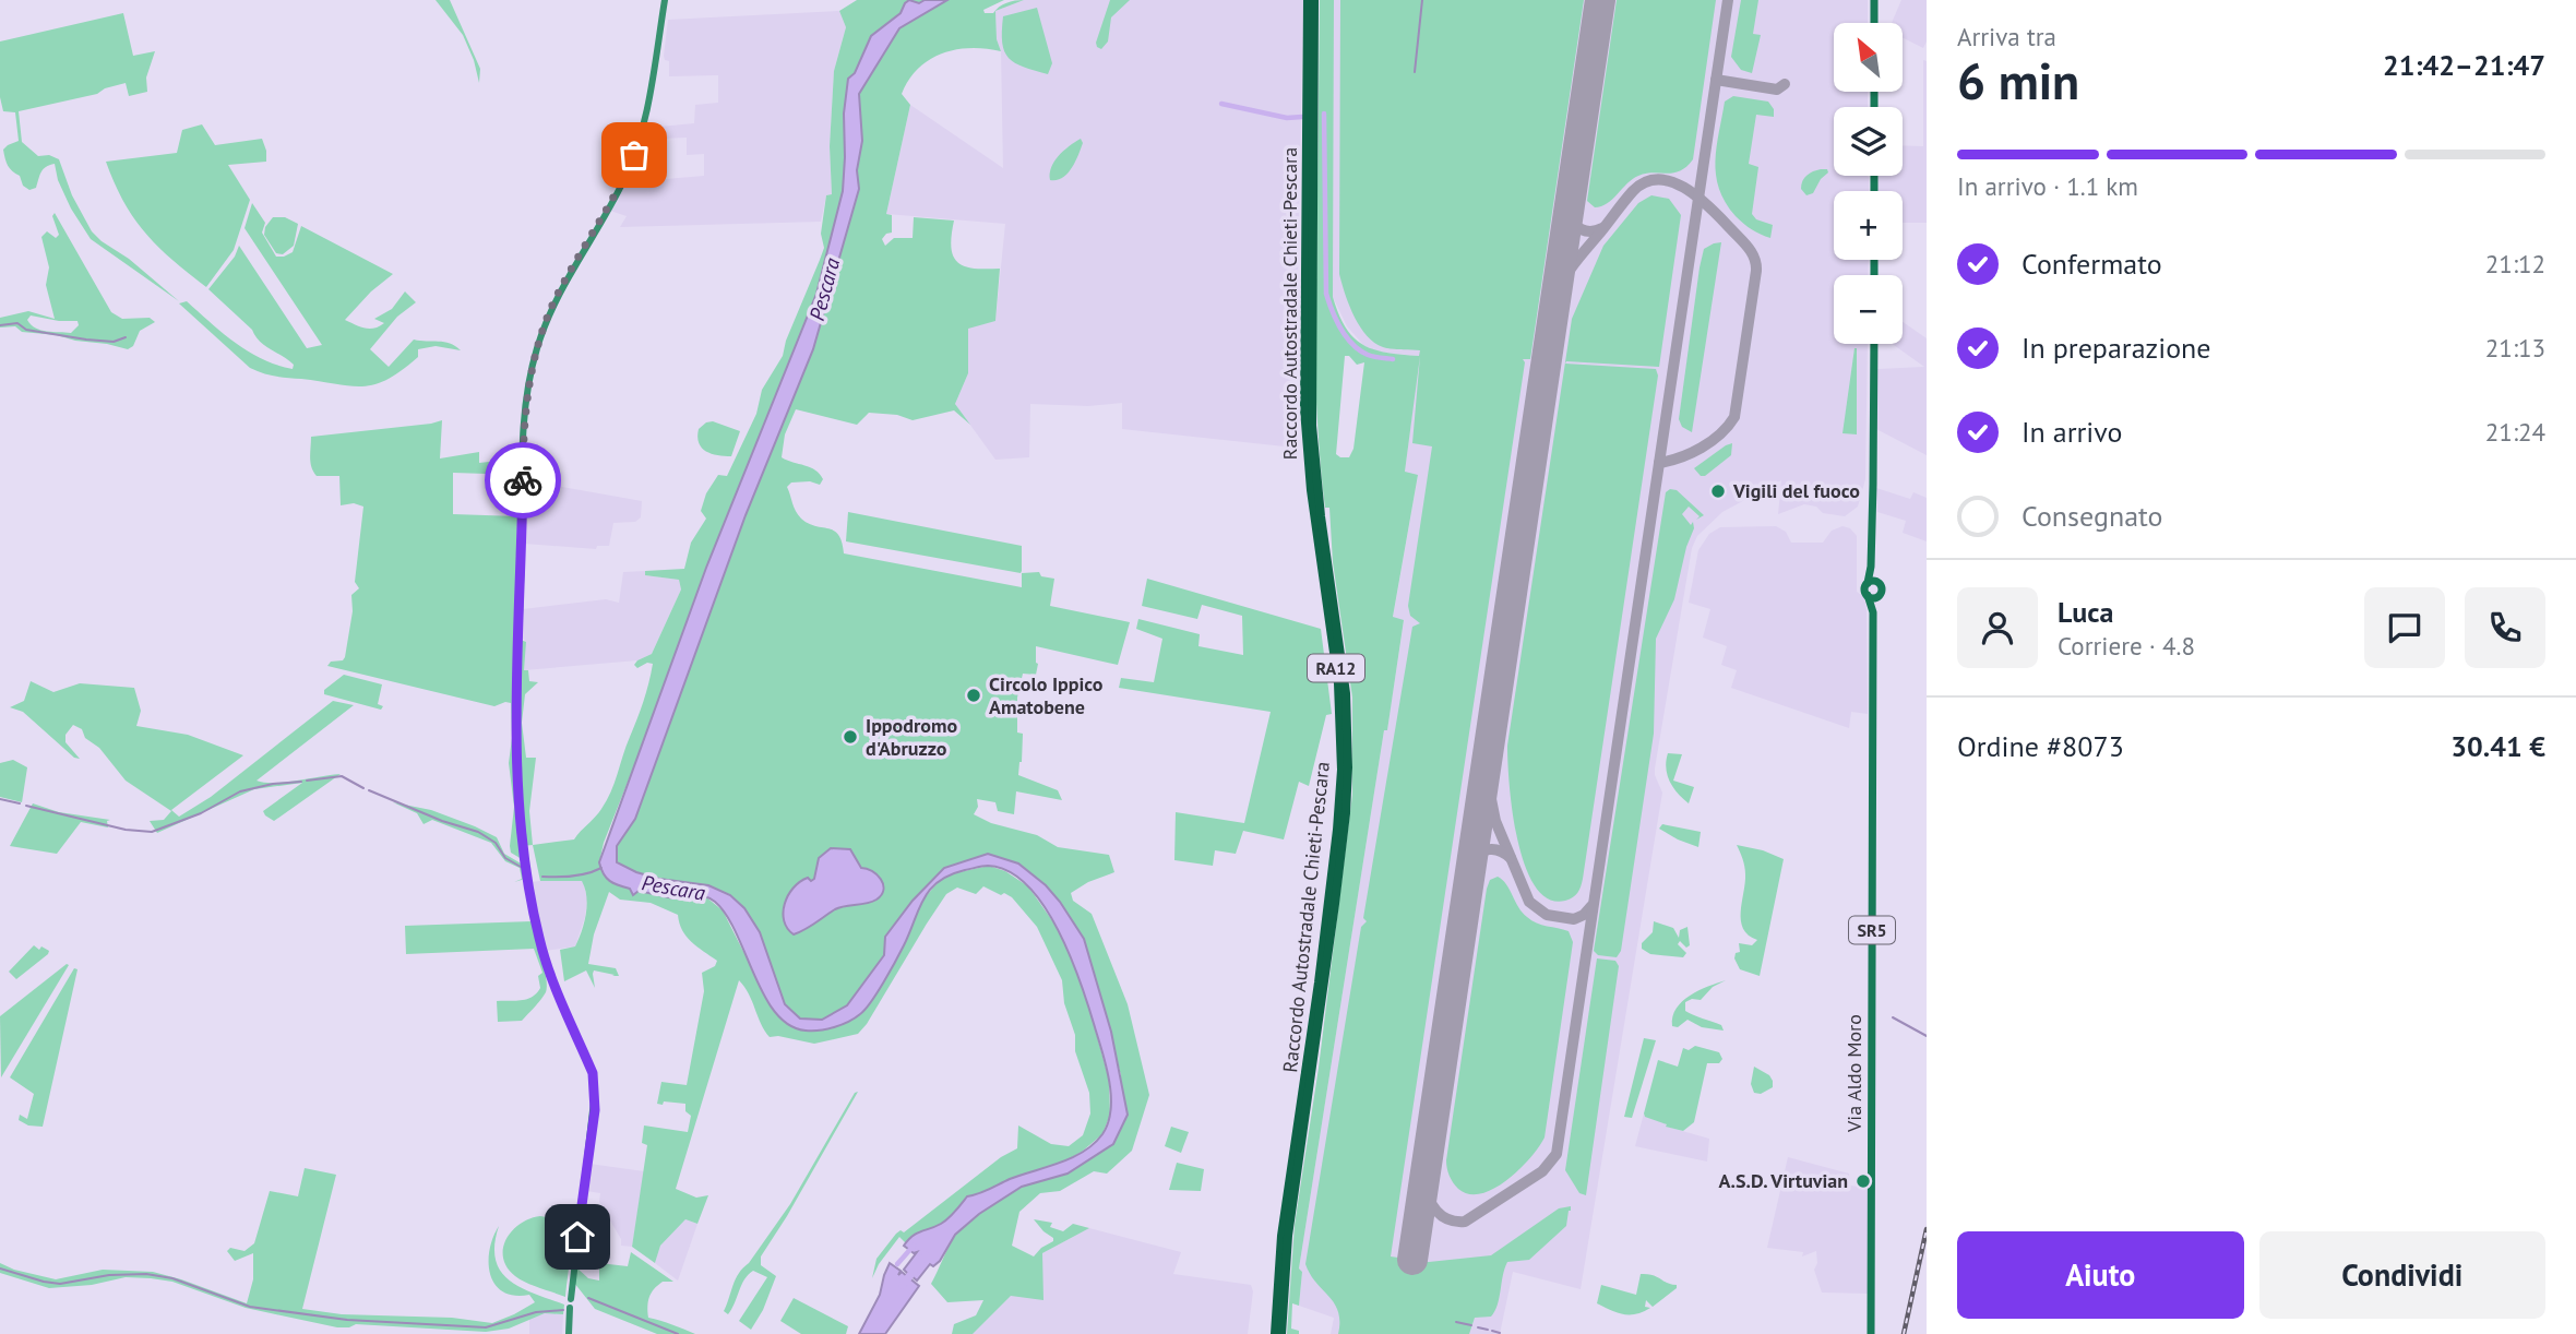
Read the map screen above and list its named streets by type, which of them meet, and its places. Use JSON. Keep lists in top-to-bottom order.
{
  "streets": {
    "highway": ["Raccordo Autostradale Chieti-Pescara", "RA12"],
    "main road": ["SR5", "Via Aldo Moro"]
  },
  "crossings": [
    ["SR5", "Via Aldo Moro"]
  ],
  "water": ["Pescara"],
  "places": [
    "Vigili del fuoco",
    "Circolo Ippico Amatobene",
    "Ippodromo d'Abruzzo",
    "A.S.D. Virtuvian"
  ],
  "north": "top left",
  "page": {
    "heading": ["6 min", "Arriva tra", "21:42–21:47"],
    "panel": [
      "Luca",
      "Corriere · 4.8",
      "Ordine #8073",
      "30.41 €"
    ],
    "map_buttons": ["+", "−"],
    "bar": "In arrivo · 1.1 km",
    "list": [
      ["Confermato", "21:12"],
      ["In preparazione", "21:13"],
      ["In arrivo", "21:24"],
      "Consegnato"
    ],
    "buttons": ["Aiuto", "Condividi"]
  }
}
